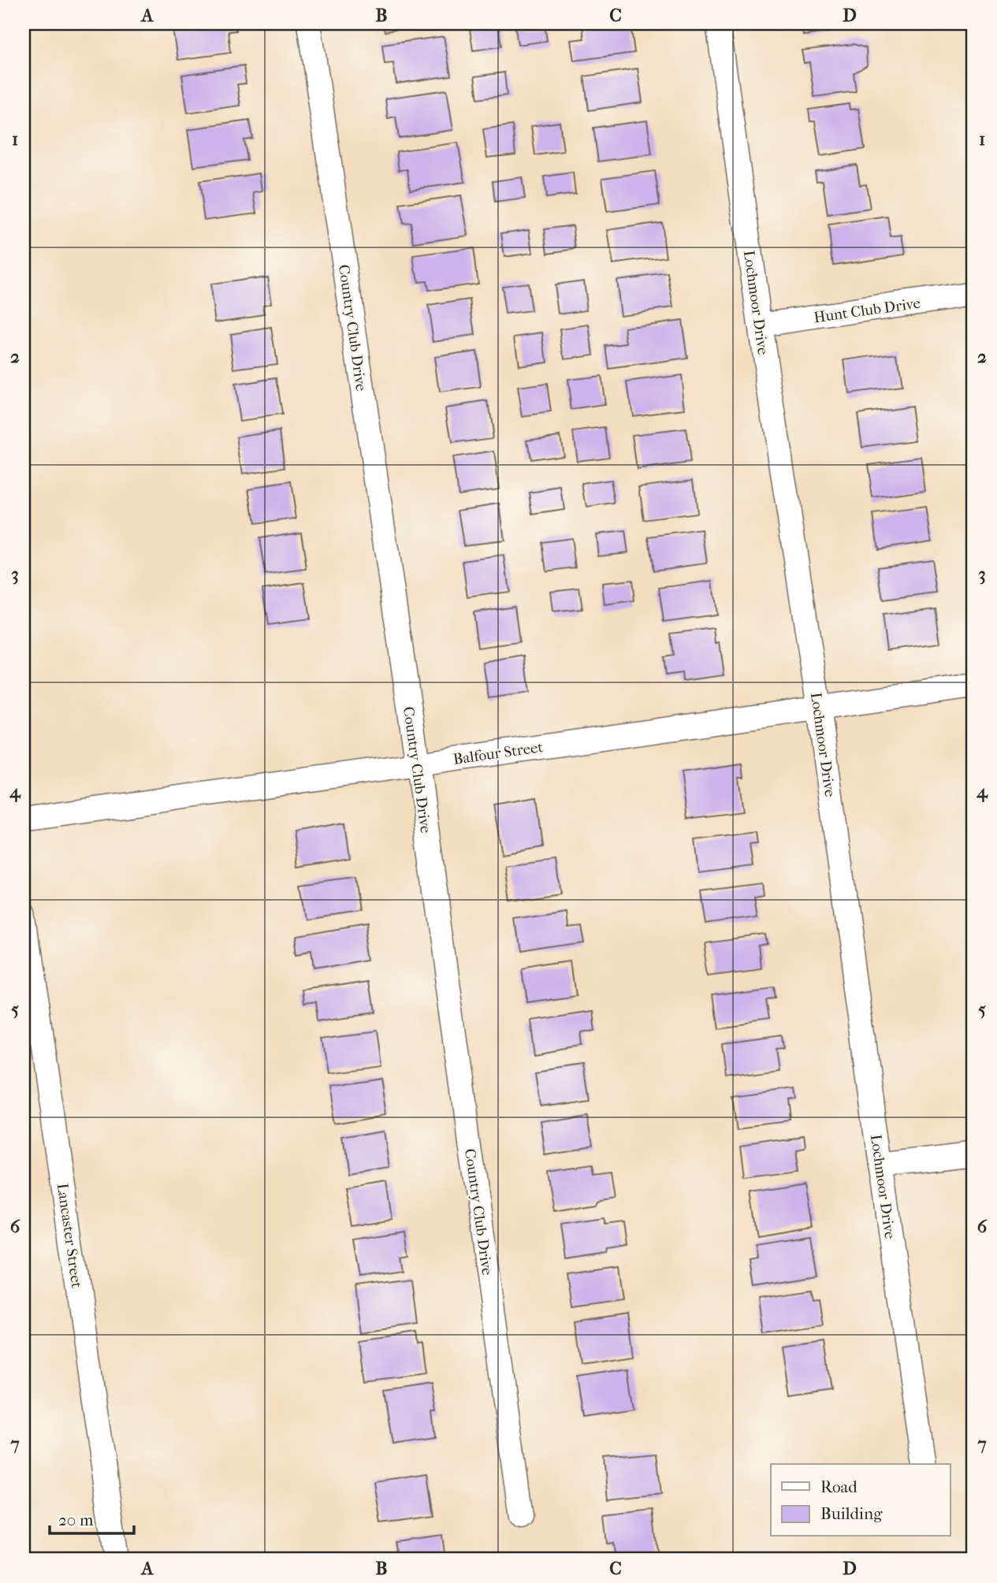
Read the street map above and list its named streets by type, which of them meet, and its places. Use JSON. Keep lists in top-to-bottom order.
{
  "streets": {
    "street": [
      "Lochmoor Drive",
      "Hunt Club Drive",
      "Country Club Drive",
      "Balfour Street",
      "Lancaster Street"
    ]
  },
  "crossings": [
    ["Lochmoor Drive", "Hunt Club Drive"],
    ["Lochmoor Drive", "Balfour Street"],
    ["Country Club Drive", "Balfour Street"]
  ],
  "legend": ["Road", "Building"],
  "scale_bar": "20 m",
  "grid": {
    "columns": [
      "A",
      "B",
      "C",
      "D"
    ],
    "rows": [
      "1",
      "2",
      "3",
      "4",
      "5",
      "6",
      "7"
    ]
  }
}
